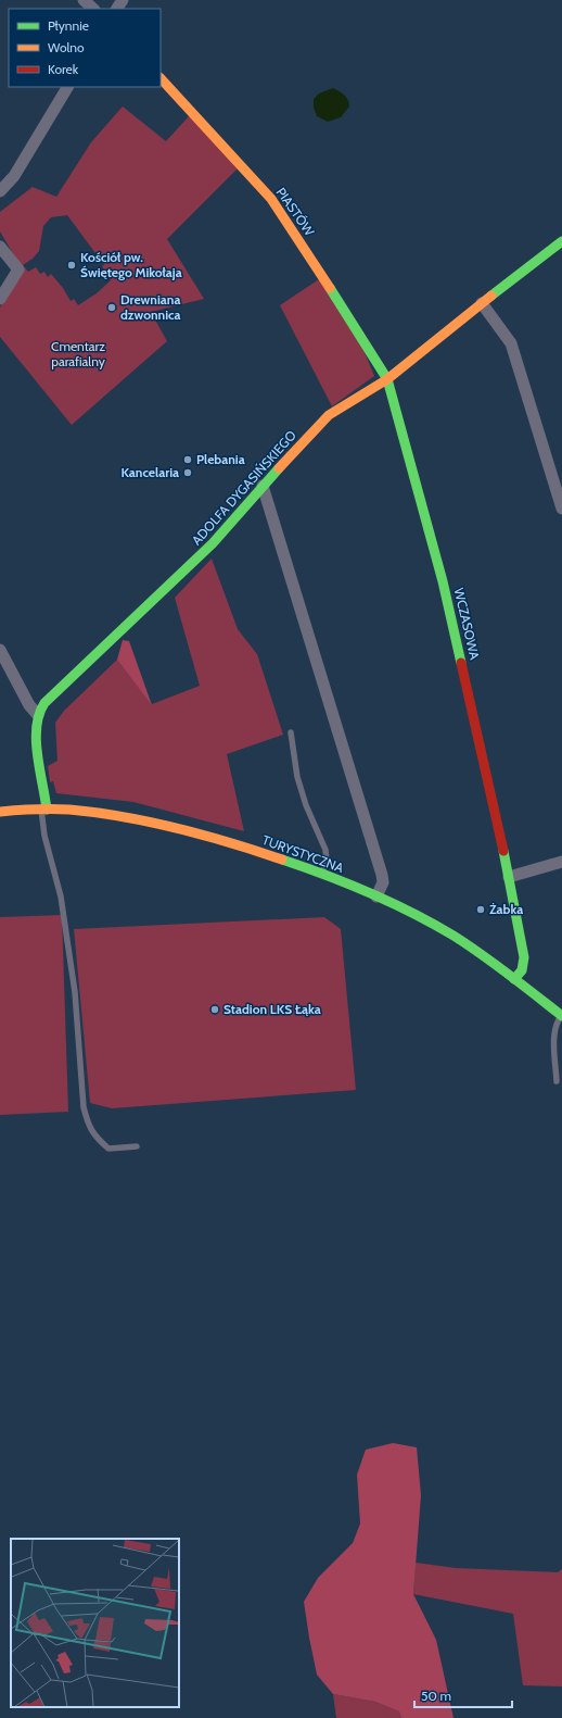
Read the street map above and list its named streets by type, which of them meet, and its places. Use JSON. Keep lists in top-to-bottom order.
{
  "streets": {
    "street": [
      "PIASTÓW",
      "ADOLFA DYGASIŃSKIEGO",
      "WCZASOWA",
      "TURYSTYCZNA"
    ]
  },
  "crossings": [
    ["PIASTÓW", "ADOLFA DYGASIŃSKIEGO"],
    ["PIASTÓW", "WCZASOWA"],
    ["ADOLFA DYGASIŃSKIEGO", "WCZASOWA"],
    ["WCZASOWA", "TURYSTYCZNA"]
  ],
  "parks": ["Cmentarz parafialny"],
  "places": [
    "Kościół pw. Świętego Mikołaja",
    "Drewniana dzwonnica",
    "Plebania",
    "Kancelaria",
    "Żabka",
    "Stadion LKS Łąka"
  ],
  "legend": ["Płynnie", "Wolno", "Korek"],
  "scale_bar": "50 m"
}
